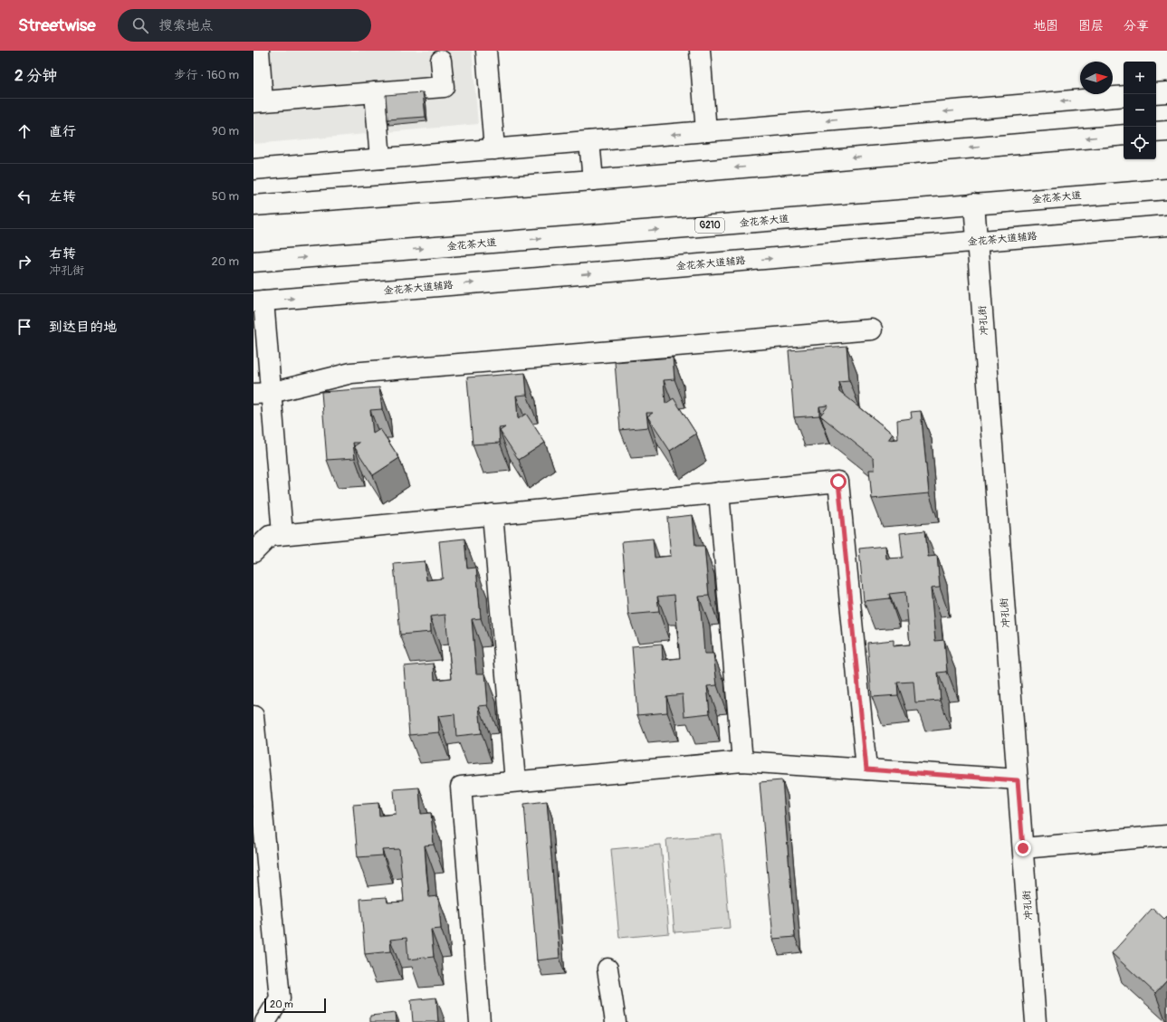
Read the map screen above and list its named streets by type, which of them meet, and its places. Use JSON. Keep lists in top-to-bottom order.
{
  "streets": {
    "main road": [
      "金花茶大道",
      "G210",
      "金花茶大道辅路",
      "冲孔街"
    ]
  },
  "crossings": [
    ["金花茶大道", "冲孔街"],
    ["金花茶大道辅路", "冲孔街"]
  ],
  "scale_bar": "20 m",
  "north": "right",
  "page": {
    "header": "Streetwise",
    "search": "搜索地点",
    "nav": ["地图", "图层", "分享"],
    "heading": ["2 分钟", "步行 · 160 m"],
    "map_buttons": ["+", "−"],
    "list": [
      ["直行", "90 m"],
      ["左转", "50 m"],
      ["右转", "冲孔街", "20 m"],
      "到达目的地"
    ],
    "scale": "20 m"
  }
}
